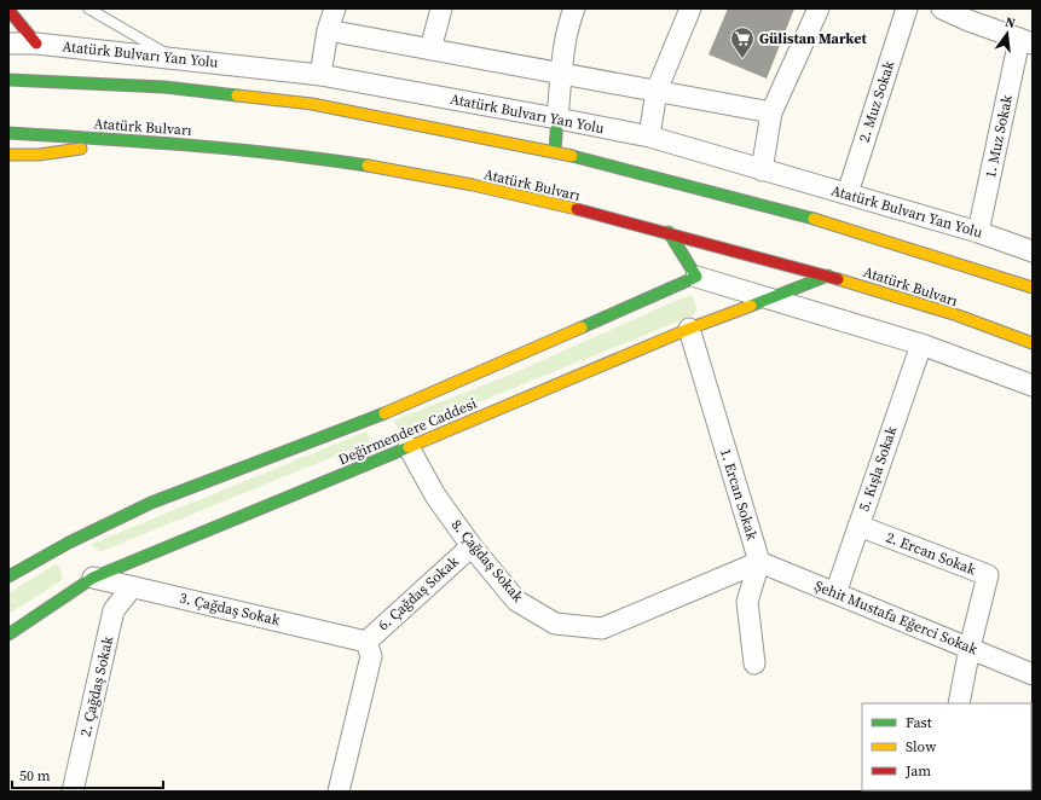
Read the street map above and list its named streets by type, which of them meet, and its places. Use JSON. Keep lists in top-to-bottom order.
{
  "streets": {
    "main road": ["Atatürk Bulvarı", "Değirmendere Caddesi"],
    "street": [
      "Atatürk Bulvarı Yan Yolu",
      "2. Muz Sokak",
      "1. Muz Sokak",
      "5. Kışla Sokak",
      "1. Ercan Sokak",
      "2. Ercan Sokak",
      "8. Çağdaş Sokak",
      "6. Çağdaş Sokak",
      "3. Çağdaş Sokak",
      "Şehit Mustafa Eğerci Sokak",
      "2. Çağdaş Sokak"
    ]
  },
  "crossings": [
    ["Atatürk Bulvarı Yan Yolu", "2. Muz Sokak"],
    ["Atatürk Bulvarı Yan Yolu", "1. Muz Sokak"],
    ["Atatürk Bulvarı", "Değirmendere Caddesi"],
    ["Değirmendere Caddesi", "1. Ercan Sokak"],
    ["Değirmendere Caddesi", "8. Çağdaş Sokak"],
    ["Değirmendere Caddesi", "3. Çağdaş Sokak"],
    ["5. Kışla Sokak", "2. Ercan Sokak"],
    ["5. Kışla Sokak", "Şehit Mustafa Eğerci Sokak"],
    ["1. Ercan Sokak", "8. Çağdaş Sokak"],
    ["1. Ercan Sokak", "Şehit Mustafa Eğerci Sokak"],
    ["2. Ercan Sokak", "Şehit Mustafa Eğerci Sokak"],
    ["8. Çağdaş Sokak", "6. Çağdaş Sokak"],
    ["8. Çağdaş Sokak", "Şehit Mustafa Eğerci Sokak"],
    ["6. Çağdaş Sokak", "3. Çağdaş Sokak"],
    ["3. Çağdaş Sokak", "2. Çağdaş Sokak"]
  ],
  "places": {
    "supermarket": ["Gülistan Market"]
  },
  "legend": ["Fast", "Slow", "Jam"],
  "scale_bar": "50 m",
  "north": "top"
}
